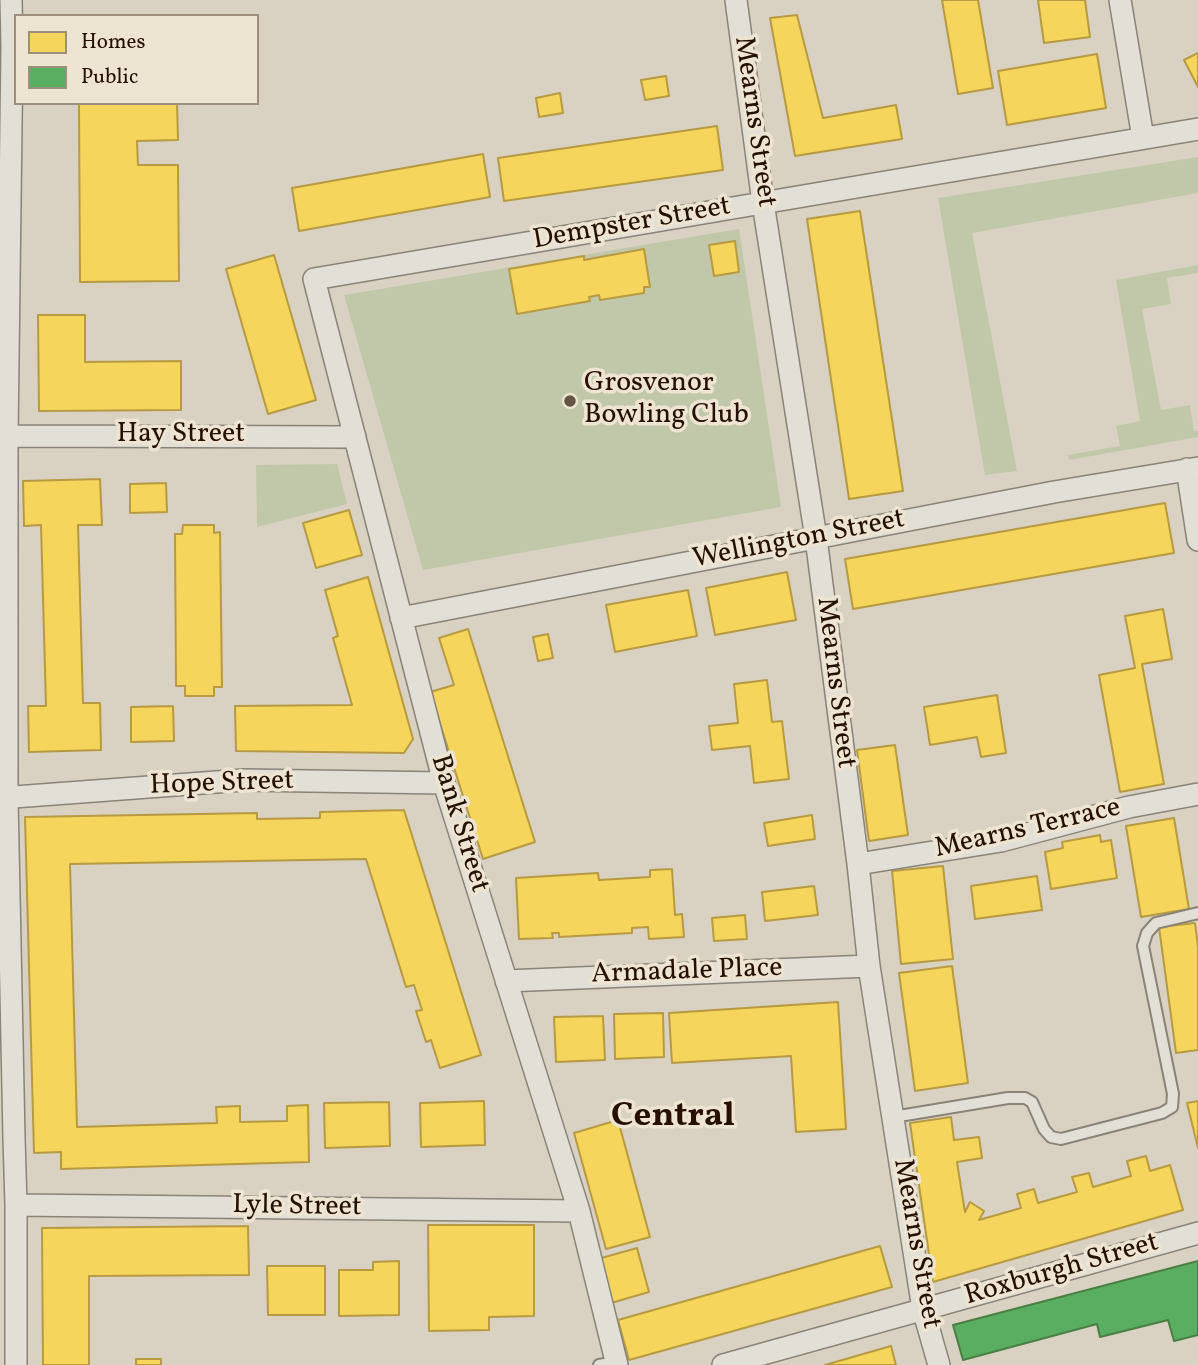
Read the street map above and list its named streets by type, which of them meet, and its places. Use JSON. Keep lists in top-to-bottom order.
{
  "streets": {
    "street": [
      "Mearns Street",
      "Dempster Street",
      "Hay Street",
      "Wellington Street",
      "Hope Street",
      "Bank Street",
      "Mearns Terrace",
      "Armadale Place",
      "Lyle Street",
      "Roxburgh Street"
    ]
  },
  "crossings": [
    ["Mearns Street", "Dempster Street"],
    ["Mearns Street", "Wellington Street"],
    ["Mearns Street", "Mearns Terrace"],
    ["Mearns Street", "Armadale Place"],
    ["Mearns Street", "Roxburgh Street"],
    ["Dempster Street", "Bank Street"],
    ["Hay Street", "Bank Street"],
    ["Wellington Street", "Bank Street"],
    ["Hope Street", "Bank Street"],
    ["Bank Street", "Armadale Place"],
    ["Bank Street", "Lyle Street"]
  ],
  "districts": ["Central"],
  "places": ["Grosvenor Bowling Club"],
  "legend": ["Homes", "Public"]
}
